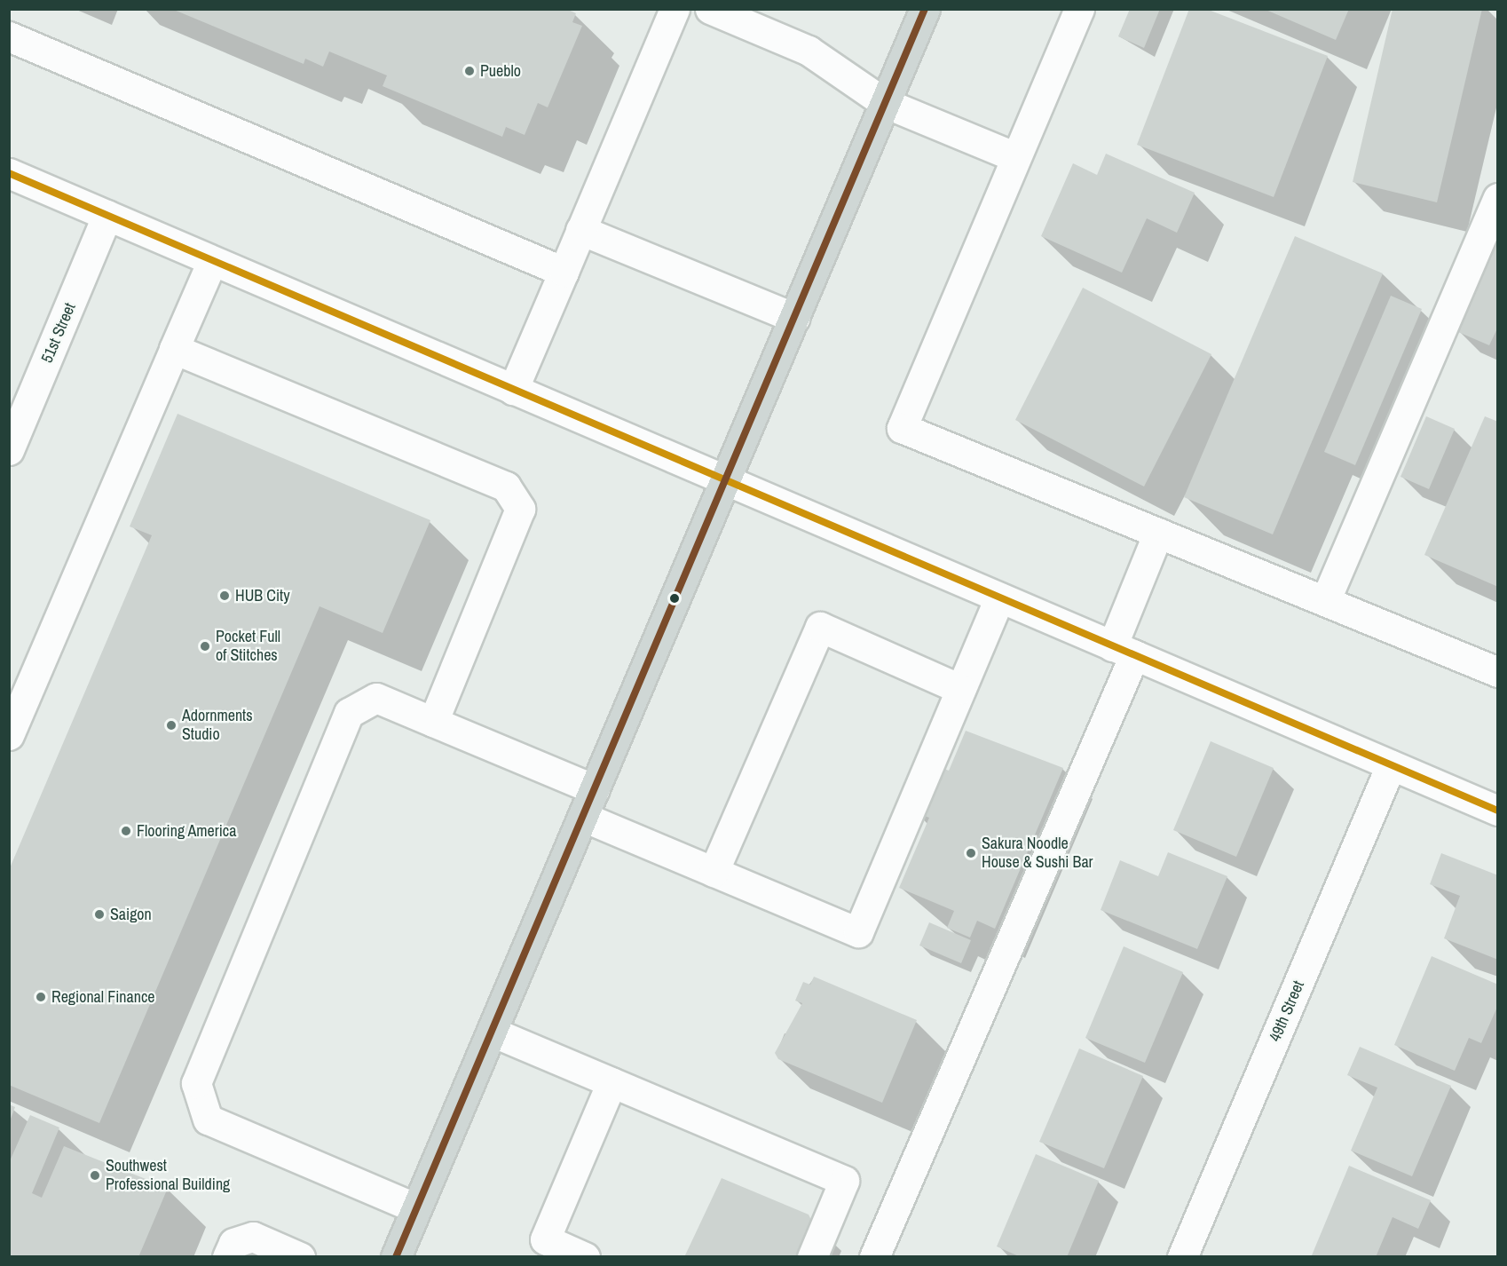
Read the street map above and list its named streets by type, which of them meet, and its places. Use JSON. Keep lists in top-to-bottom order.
{
  "streets": {
    "street": ["51st Street", "49th Street"]
  },
  "places": [
    "Pueblo",
    "HUB City",
    "Pocket Full of Stitches",
    "Adornments Studio",
    "Flooring America",
    "Sakura Noodle House & Sushi Bar",
    "Saigon",
    "Regional Finance",
    "Southwest Professional Building"
  ]
}
